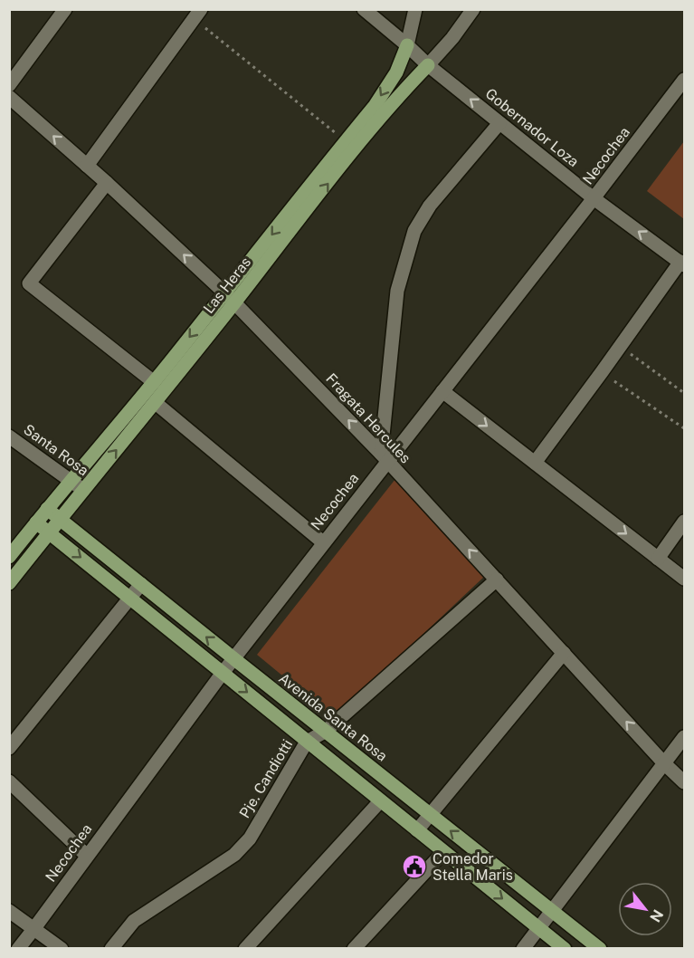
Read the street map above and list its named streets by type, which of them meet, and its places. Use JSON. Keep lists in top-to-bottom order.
{
  "streets": {
    "main road": ["Las Heras", "Avenida Santa Rosa"],
    "street": [
      "Gobernador Loza",
      "Necochea",
      "Fragata Hercules",
      "Santa Rosa",
      "Pje. Candiotti"
    ]
  },
  "crossings": [
    ["Gobernador Loza", "Necochea"],
    ["Gobernador Loza", "Las Heras"],
    ["Necochea", "Fragata Hercules"],
    ["Necochea", "Avenida Santa Rosa"],
    ["Las Heras", "Fragata Hercules"],
    ["Las Heras", "Santa Rosa"],
    ["Las Heras", "Avenida Santa Rosa"],
    ["Fragata Hercules", "Pje. Candiotti"],
    ["Avenida Santa Rosa", "Pje. Candiotti"]
  ],
  "one_way": ["Gobernador Loza"],
  "places": {
    "public building": ["Comedor Stella Maris"]
  },
  "north": "bottom right"
}
